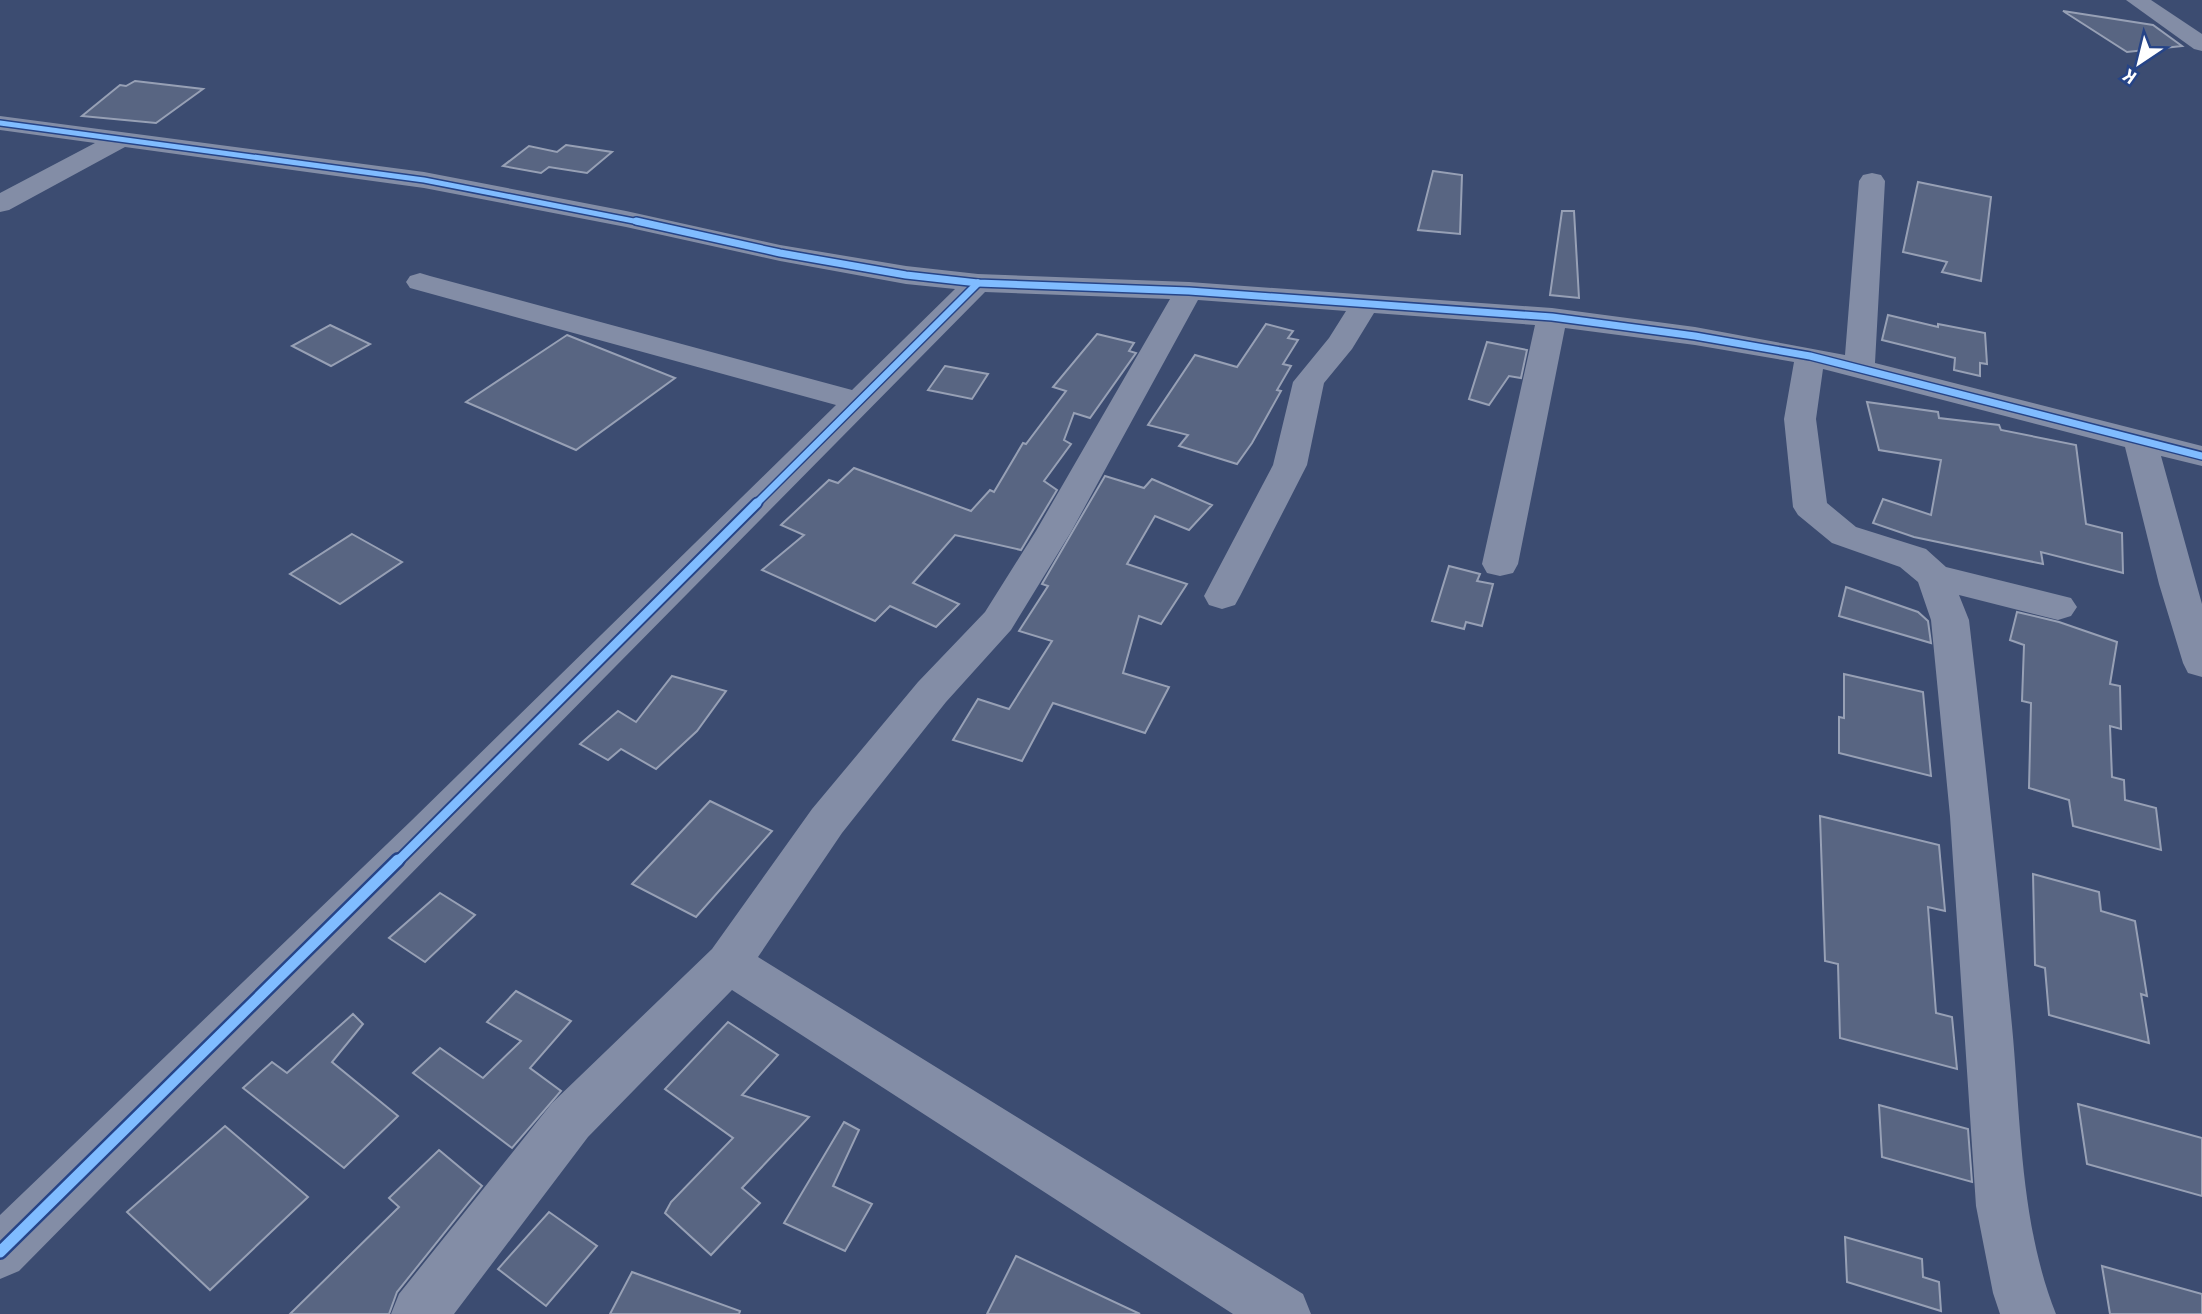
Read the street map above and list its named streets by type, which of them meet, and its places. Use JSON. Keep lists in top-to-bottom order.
{
  "north": "bottom left"
}
